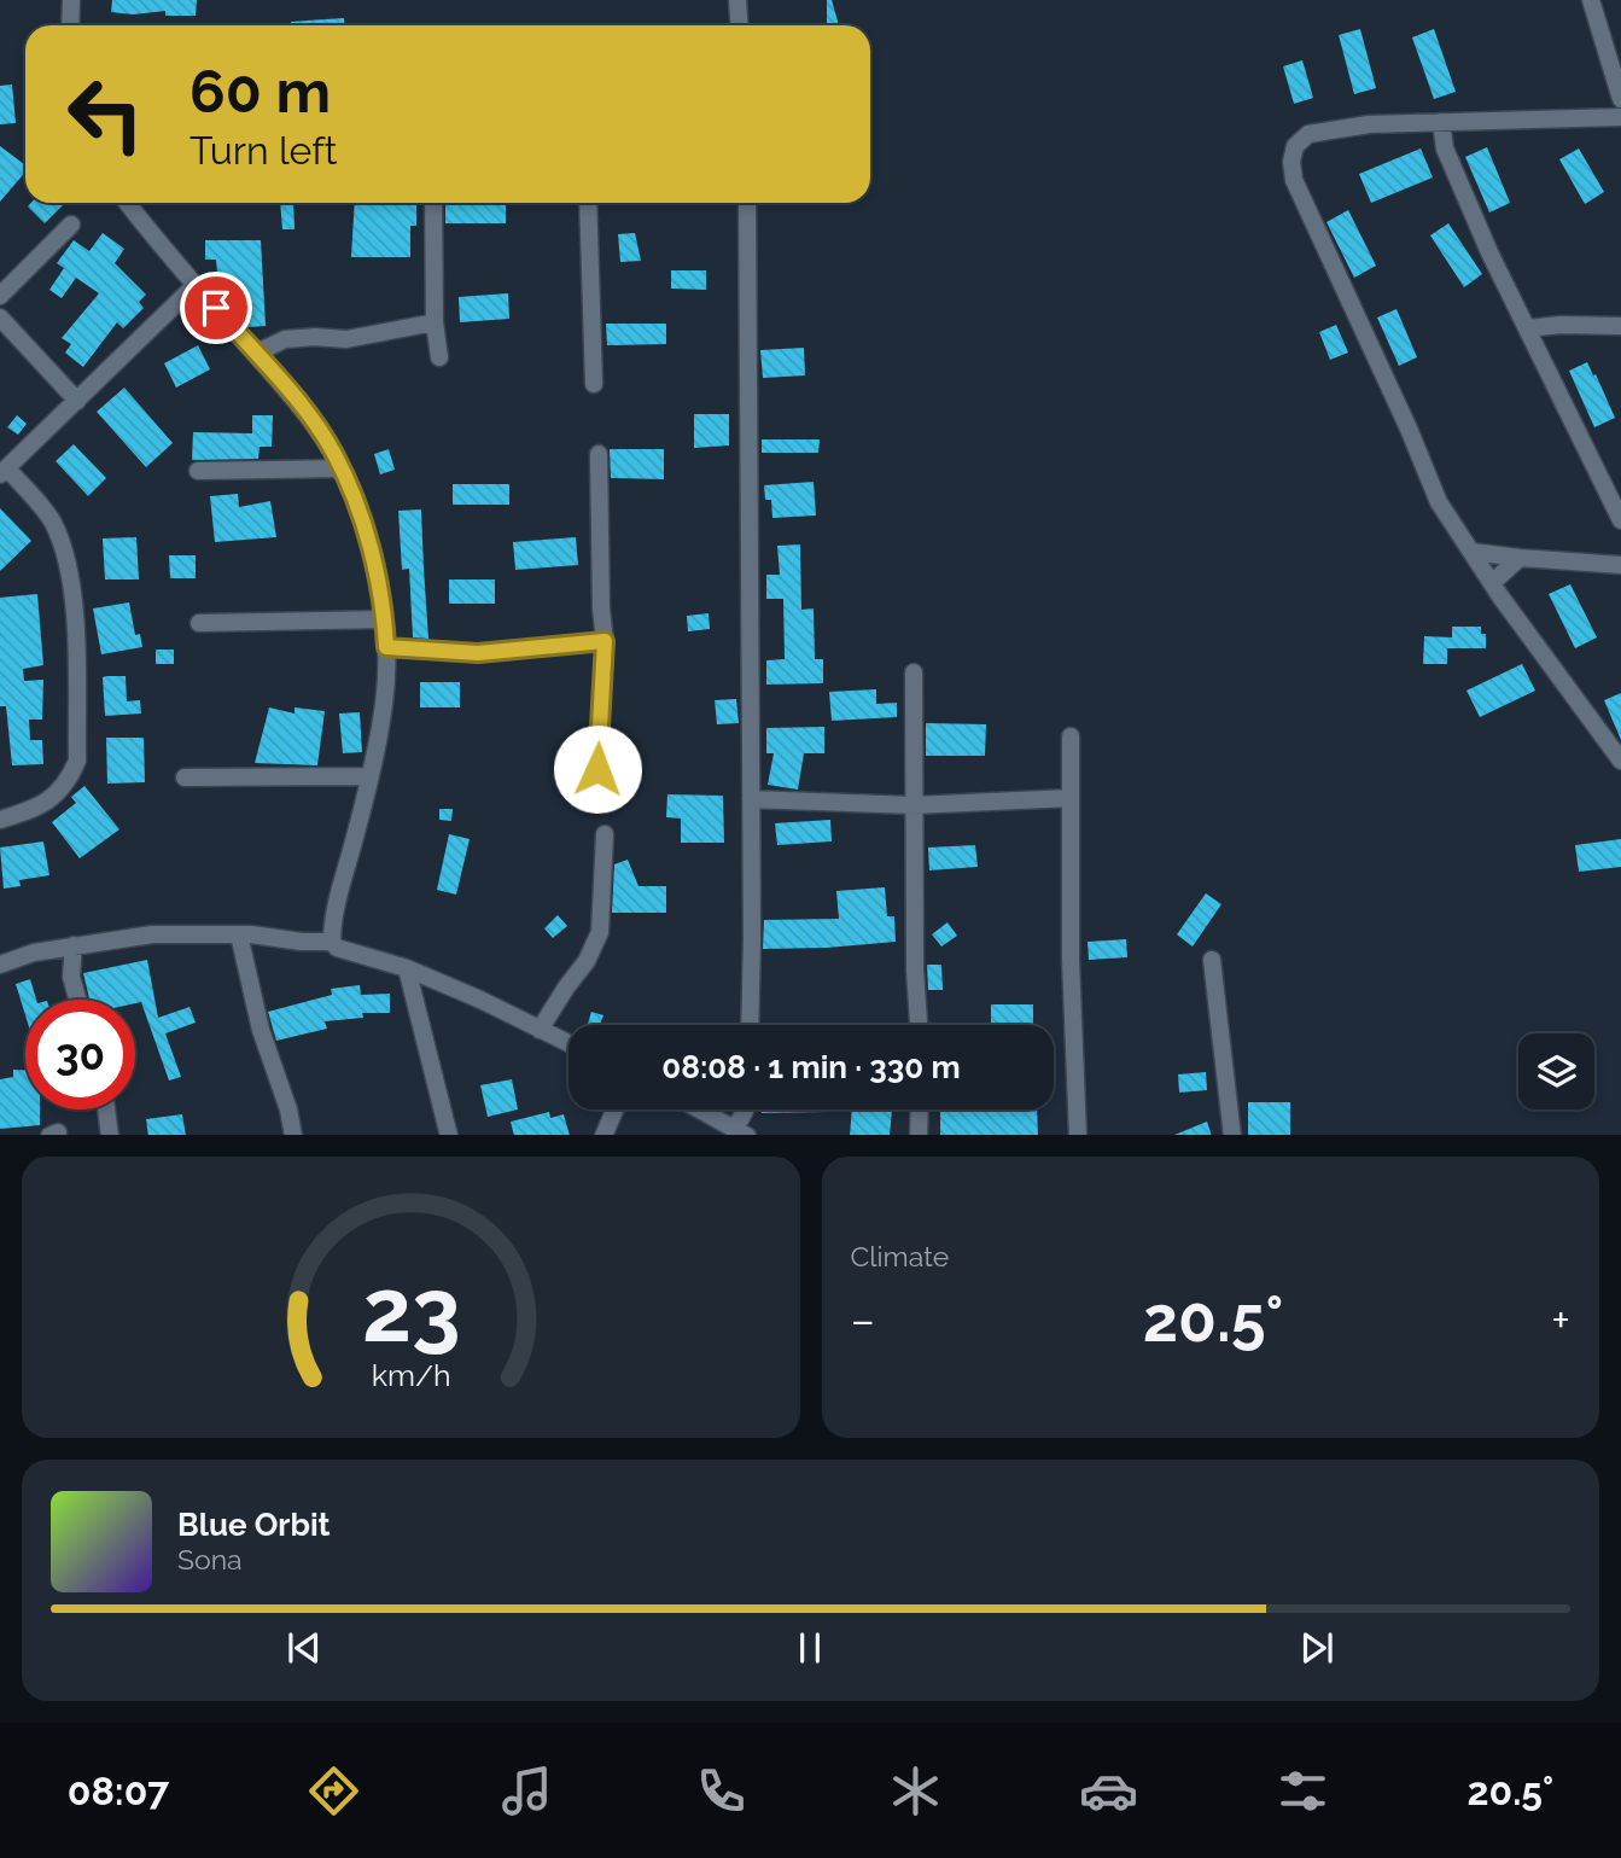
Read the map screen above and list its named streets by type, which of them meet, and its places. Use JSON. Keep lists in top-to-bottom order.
{
  "page": {
    "turn": ["60 m", "Turn left"],
    "limit": "30",
    "trip": "08:08 · 1 min · 330 m",
    "tile": "Climate",
    "heat": ["−", "20.5°", "+"],
    "song": ["Blue Orbit", "Sona"],
    "tabs": ["08:07", "20.5°"],
    "gauge": ["23", "km/h"]
  }
}
